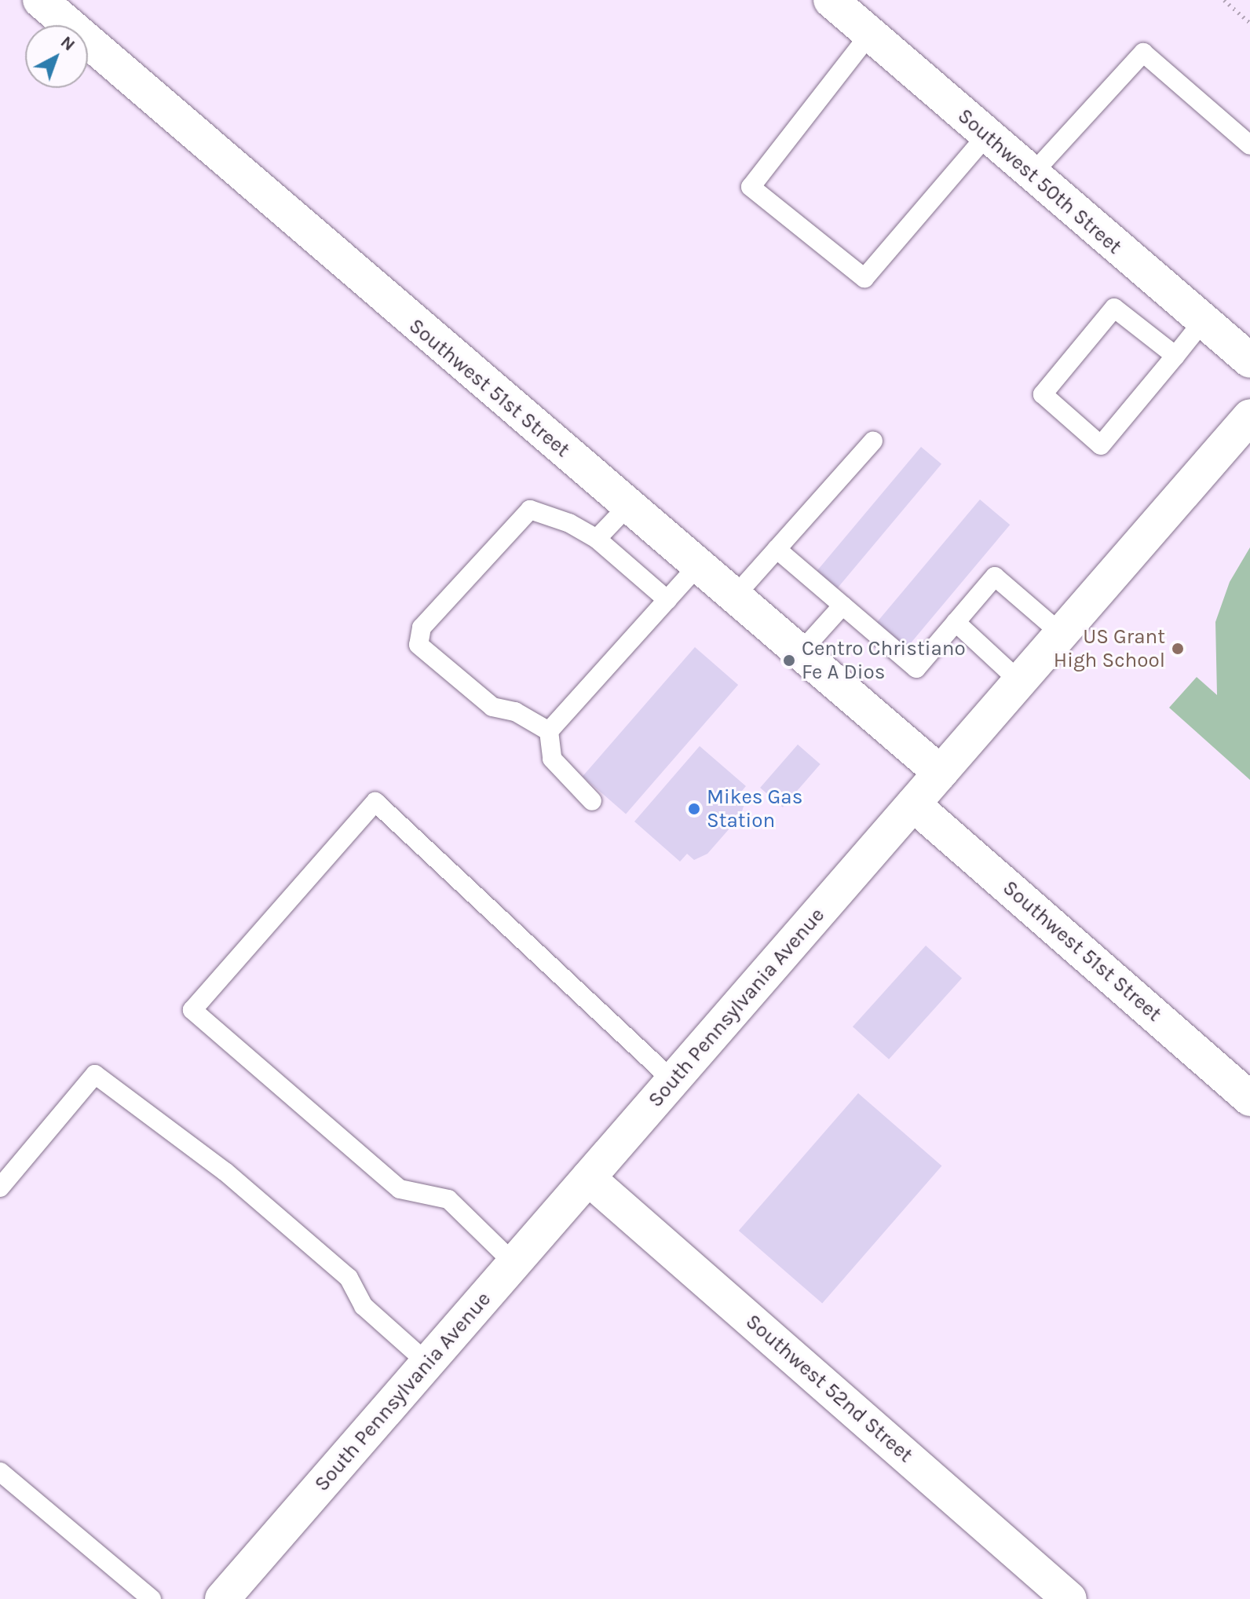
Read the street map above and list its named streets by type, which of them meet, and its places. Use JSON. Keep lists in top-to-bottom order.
{
  "streets": {
    "street": [
      "Southwest 50th Street",
      "Southwest 51st Street",
      "South Pennsylvania Avenue",
      "Southwest 52nd Street"
    ]
  },
  "crossings": [
    ["Southwest 51st Street", "South Pennsylvania Avenue"],
    ["South Pennsylvania Avenue", "Southwest 52nd Street"]
  ],
  "places": ["US Grant High School", "Centro Christiano Fe A Dios", "Mikes Gas Station"],
  "north": "top right"
}
